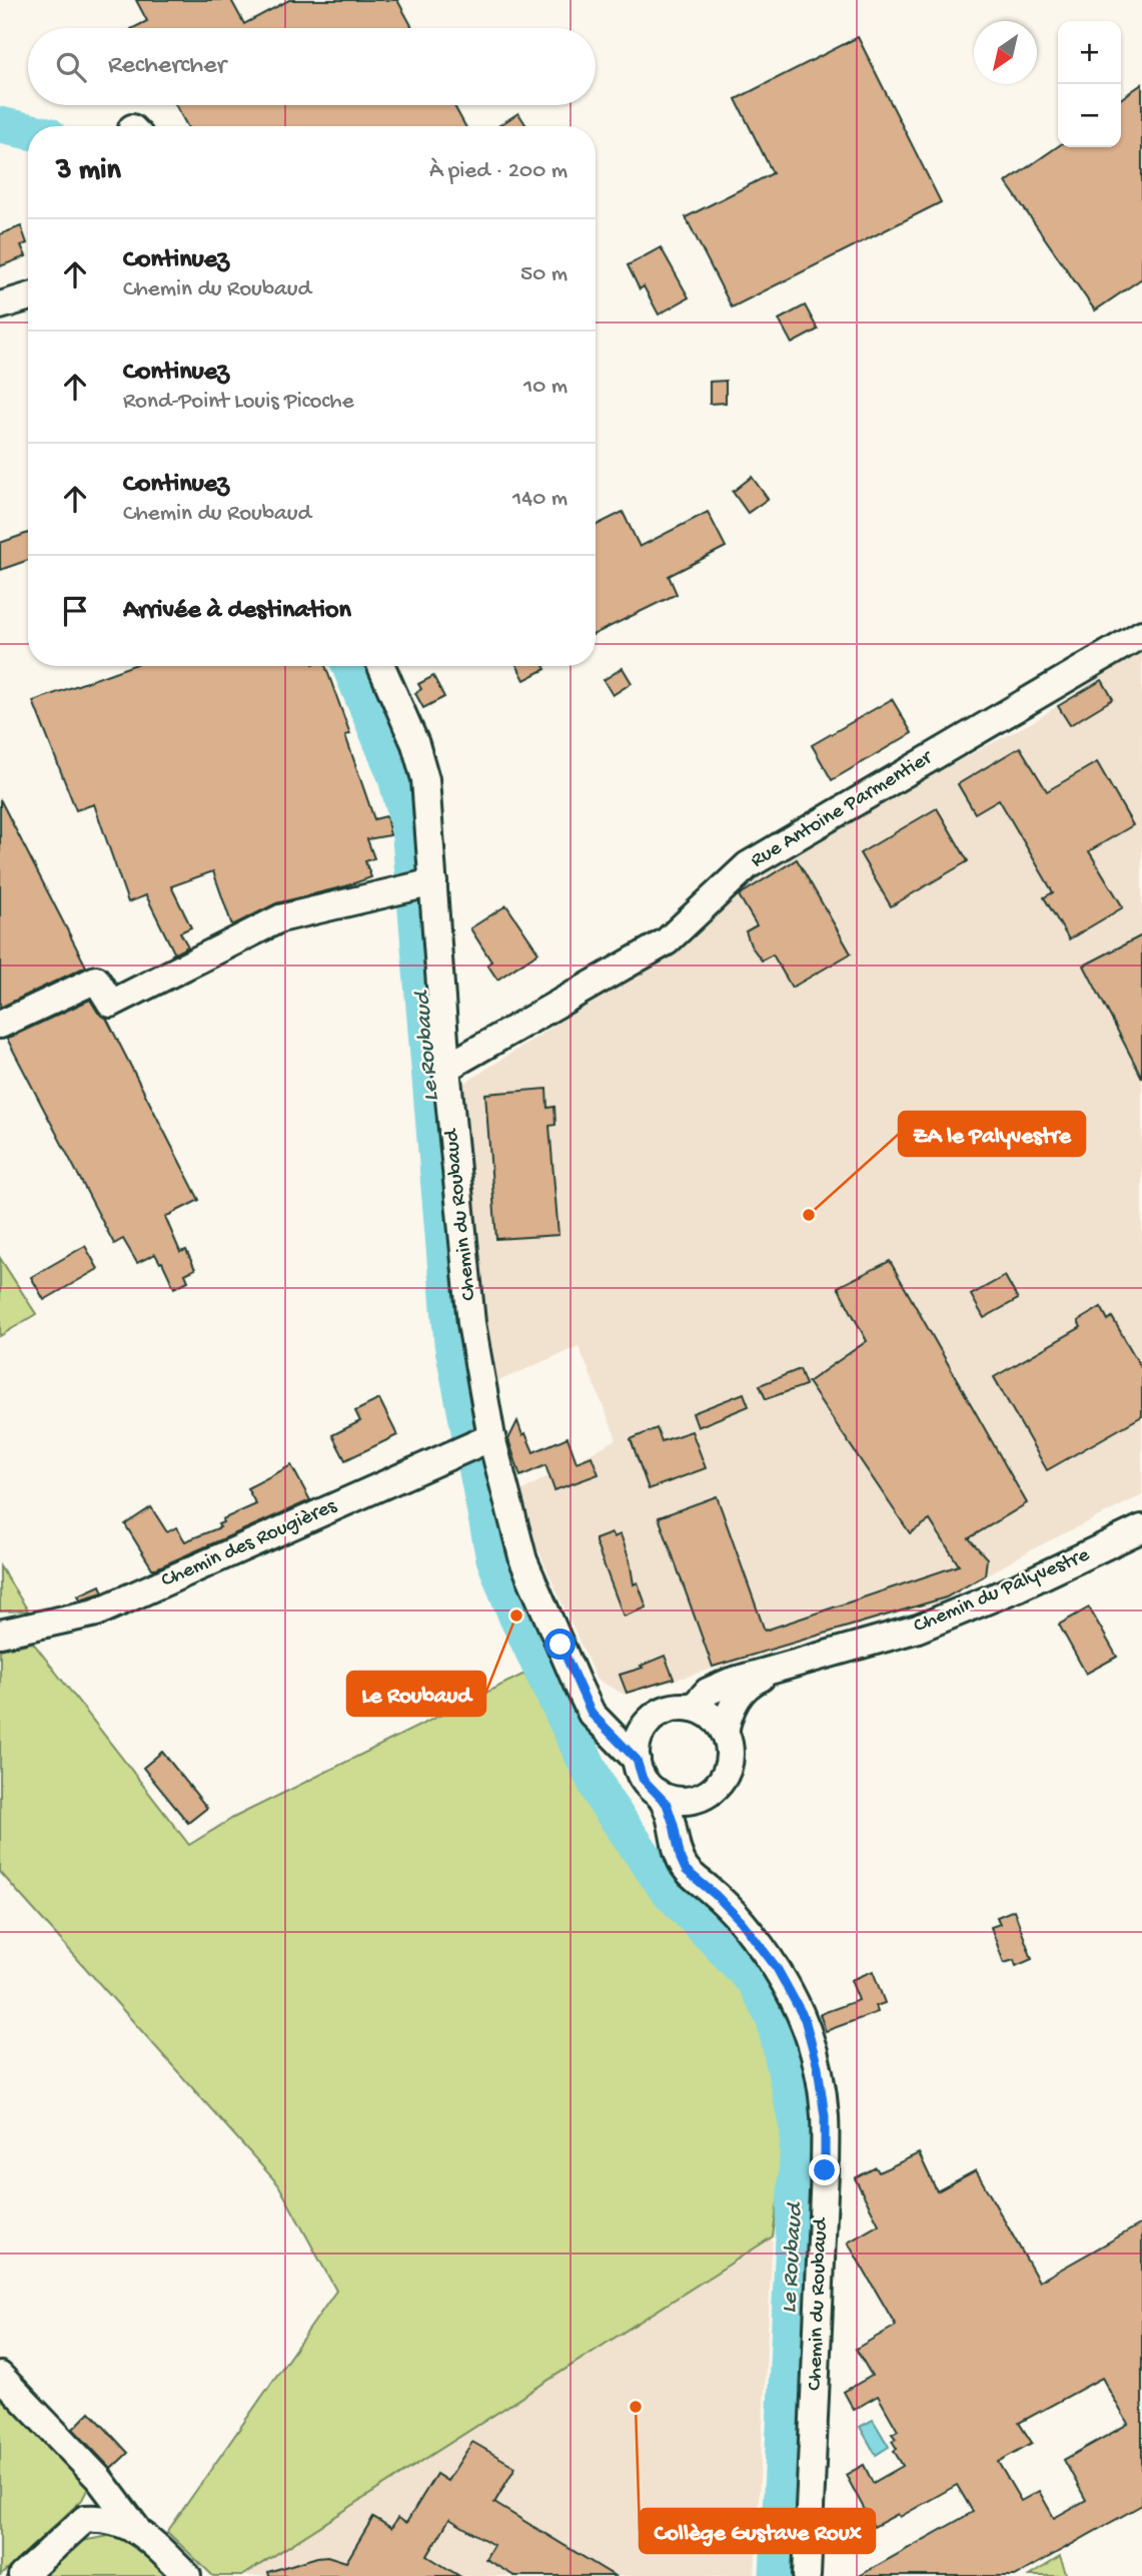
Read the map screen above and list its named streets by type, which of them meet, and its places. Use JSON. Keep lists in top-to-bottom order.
{
  "streets": {
    "street": [
      "Rue Antoine Parmentier",
      "Chemin du Roubaud",
      "Chemin des Rougières",
      "Chemin du Palyvestre"
    ]
  },
  "crossings": [
    ["Rue Antoine Parmentier", "Chemin du Roubaud"],
    ["Chemin du Roubaud", "Chemin des Rougières"],
    ["Chemin du Roubaud", "Chemin du Palyvestre"]
  ],
  "water": ["Le Roubaud"],
  "places": ["ZA le Palyvestre", "Le Roubaud", "Collège Gustave Roux"],
  "north": "bottom left",
  "page": {
    "map_buttons": ["+", "−"],
    "search": "Rechercher",
    "heading": ["3 min", "À pied · 200 m"],
    "list": [
      ["Continuez", "Chemin du Roubaud", "50 m"],
      ["Continuez", "Rond-Point Louis Picoche", "10 m"],
      ["Continuez", "Chemin du Roubaud", "140 m"],
      "Arrivée à destination"
    ]
  }
}
